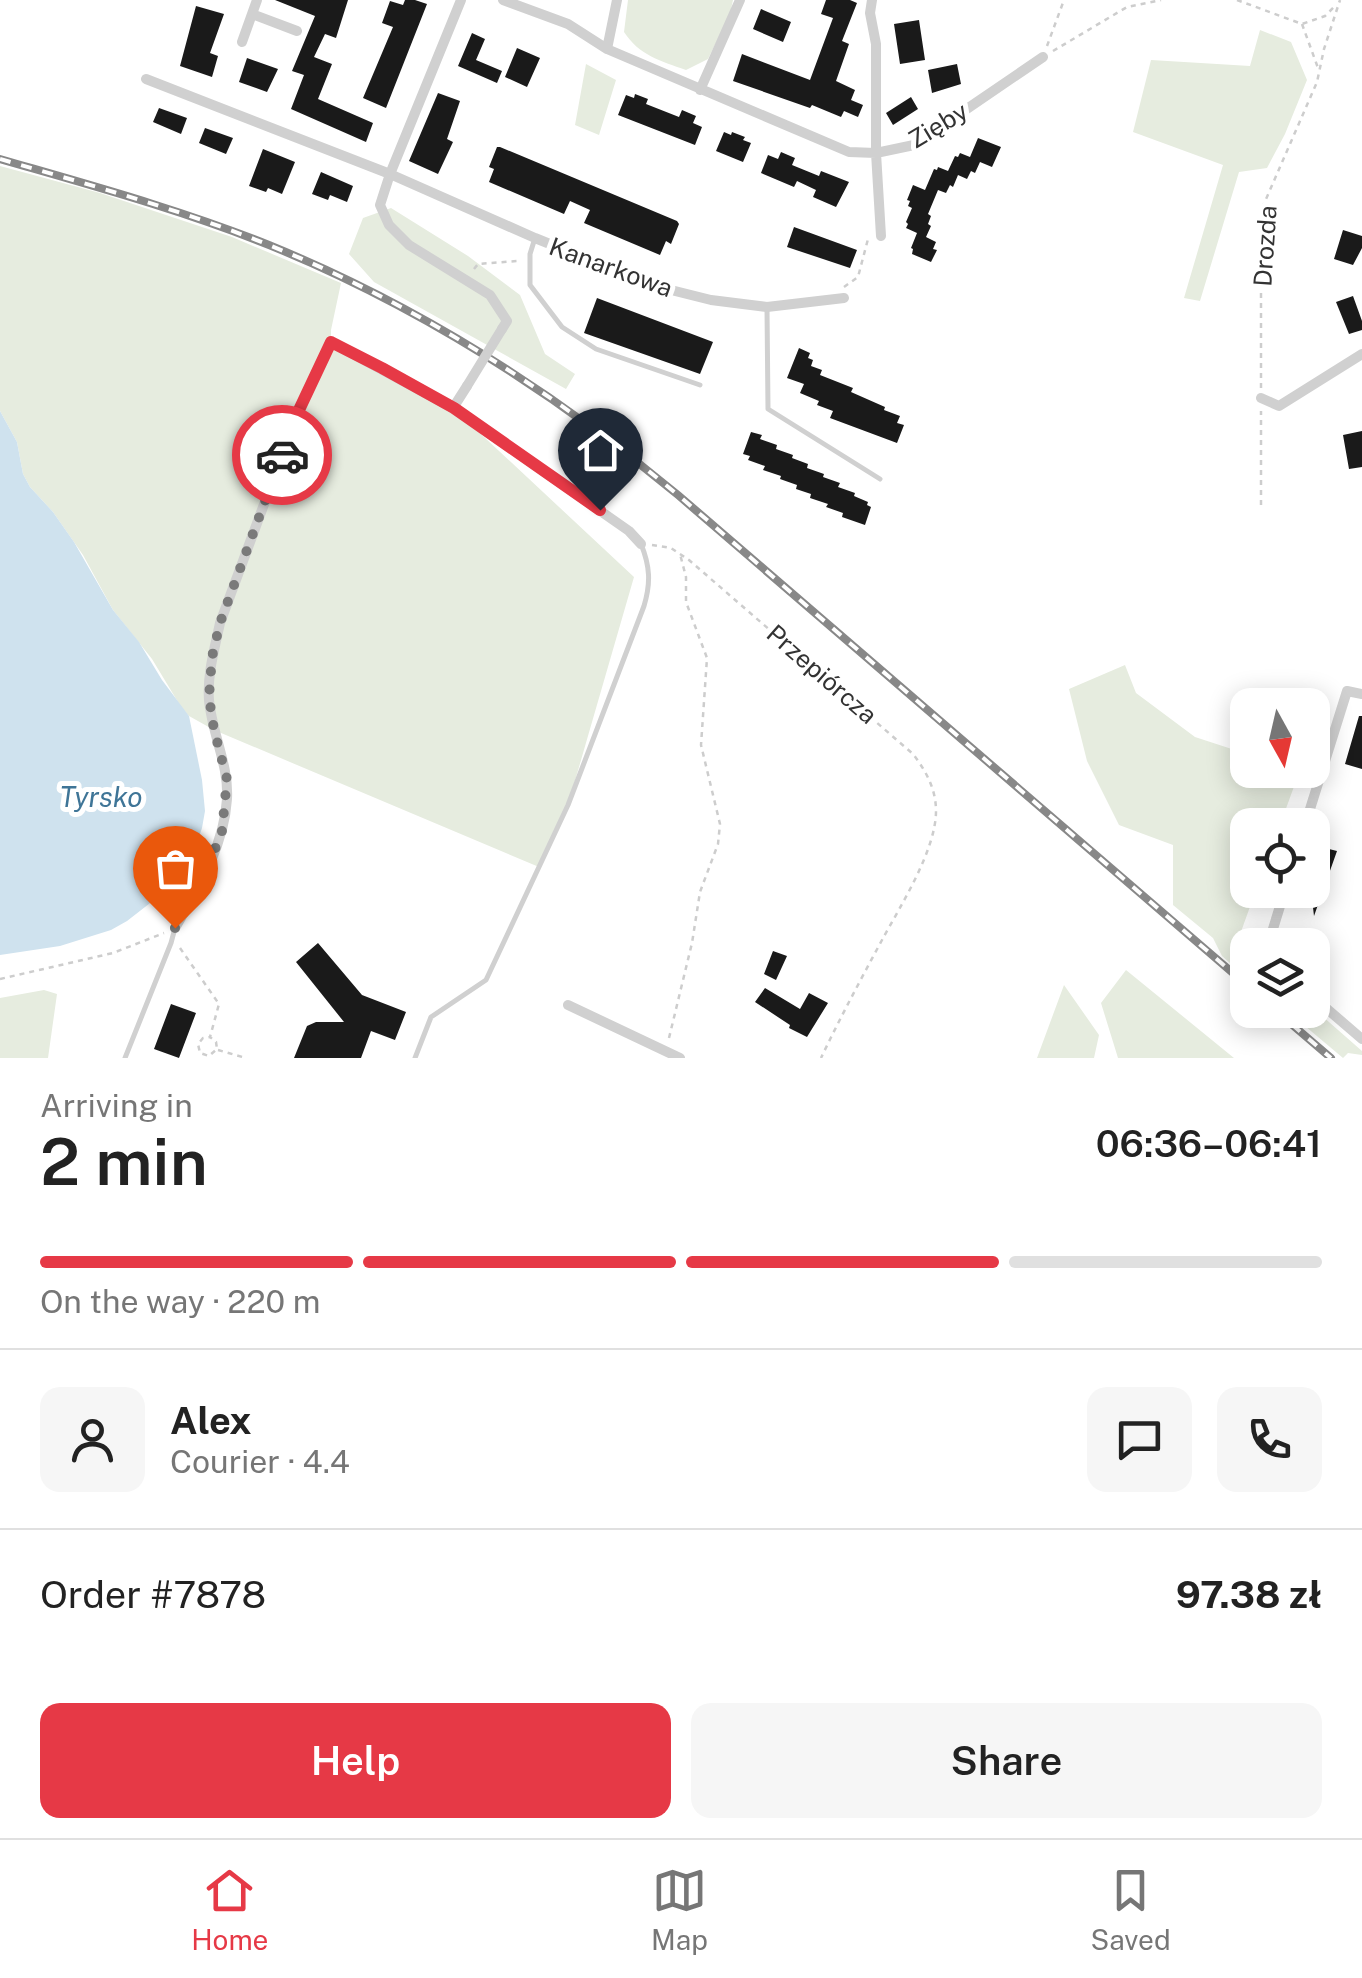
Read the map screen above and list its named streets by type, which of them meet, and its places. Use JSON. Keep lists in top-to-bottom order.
{
  "streets": {
    "street": ["Zięby", "Kanarkowa"],
    "path": ["Drozda", "Przepiórcza"]
  },
  "water": ["Tyrsko"],
  "north": "bottom",
  "page": {
    "heading": ["2 min", "Arriving in", "06:36–06:41"],
    "panel": [
      "Alex",
      "Courier · 4.4",
      "Order #7878",
      "97.38 zł"
    ],
    "bar": "On the way · 220 m",
    "buttons": ["Help", "Share"],
    "tabs": ["Home", "Map", "Saved"]
  }
}
